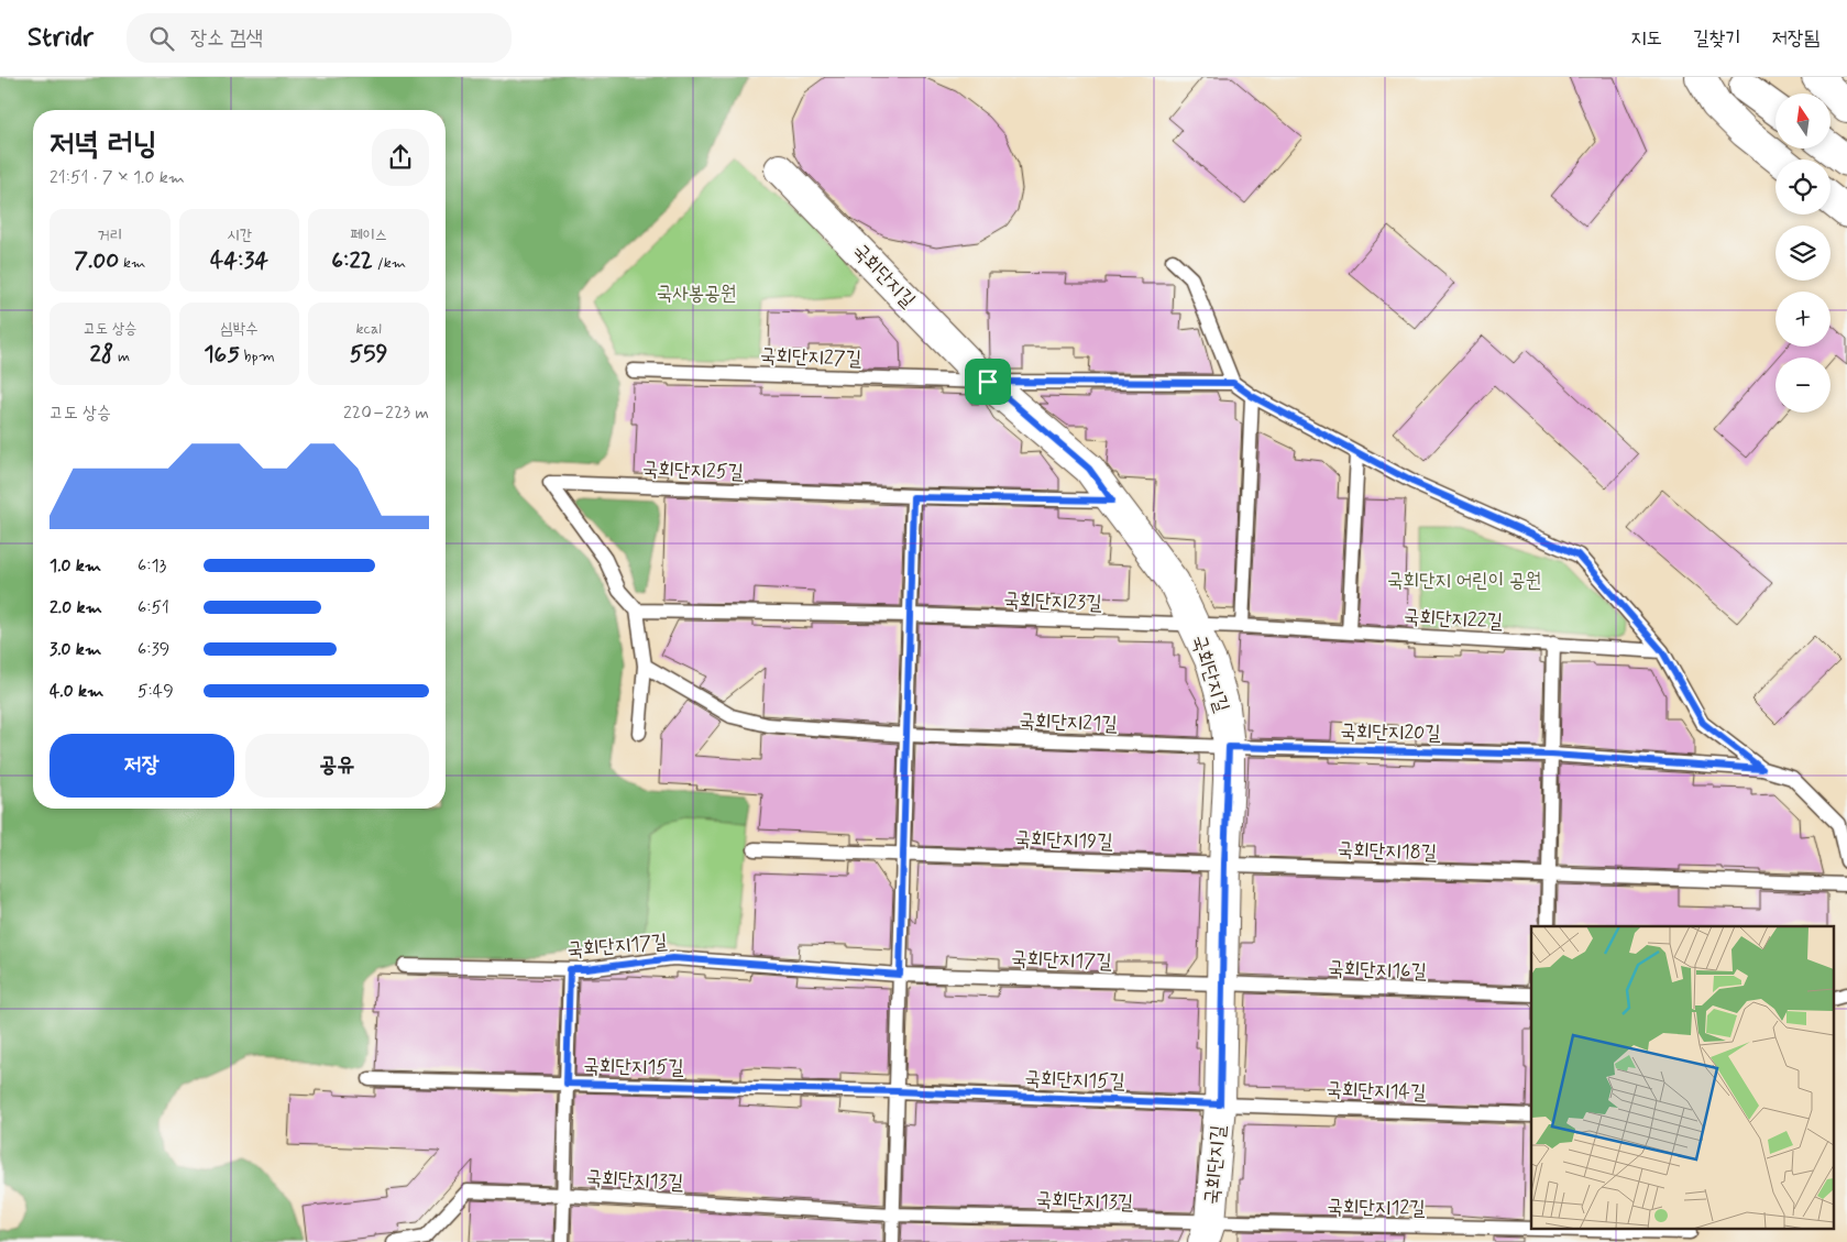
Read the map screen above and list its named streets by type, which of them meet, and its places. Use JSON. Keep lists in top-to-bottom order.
{
  "streets": {
    "street": ["국회단지길"],
    "lane": [
      "국회단지27길",
      "국회단지25길",
      "국회단지23길",
      "국회단지22길",
      "국회단지21길",
      "국회단지20길",
      "국회단지19길",
      "국회단지18길",
      "국회단지17길",
      "국회단지16길",
      "국회단지15길",
      "국회단지14길",
      "국회단지13길",
      "국회단지12길"
    ]
  },
  "crossings": [
    ["국회단지길", "국회단지27길"],
    ["국회단지길", "국회단지25길"],
    ["국회단지길", "국회단지23길"],
    ["국회단지길", "국회단지22길"],
    ["국회단지길", "국회단지21길"],
    ["국회단지길", "국회단지20길"],
    ["국회단지길", "국회단지19길"],
    ["국회단지길", "국회단지18길"],
    ["국회단지길", "국회단지17길"],
    ["국회단지길", "국회단지16길"],
    ["국회단지길", "국회단지15길"],
    ["국회단지길", "국회단지14길"],
    ["국회단지길", "국회단지13길"],
    ["국회단지길", "국회단지12길"],
    ["국회단지25길", "국회단지23길"],
    ["국회단지23길", "국회단지22길"],
    ["국회단지21길", "국회단지20길"],
    ["국회단지19길", "국회단지18길"],
    ["국회단지17길", "국회단지16길"],
    ["국회단지15길", "국회단지14길"],
    ["국회단지13길", "국회단지12길"]
  ],
  "parks": ["국사봉공원", "국회단지 어린이 공원"],
  "north": "top",
  "page": {
    "header": "Stridr",
    "search": "장소 검색",
    "nav": ["지도", "길찾기", "저장됨"],
    "map_buttons": ["+", "−"],
    "heading": ["저녁 러닝", "21:51 · 7 × 1.0 km"],
    "stats": [
      ["거리", "7.00 km"],
      ["시간", "44:34"],
      ["페이스", "6:22 /km"],
      ["고도 상승", "28 m"],
      ["심박수", "165 bpm"],
      ["kcal", "559"]
    ],
    "chart": ["고도 상승", "220–223 m"],
    "list": [
      {
        "name": "1.0 km",
        "note": "6:13"
      },
      {
        "name": "2.0 km",
        "note": "6:51"
      },
      {
        "name": "3.0 km",
        "note": "6:39"
      },
      {
        "name": "4.0 km",
        "note": "5:49"
      }
    ],
    "buttons": ["저장", "공유"]
  }
}
